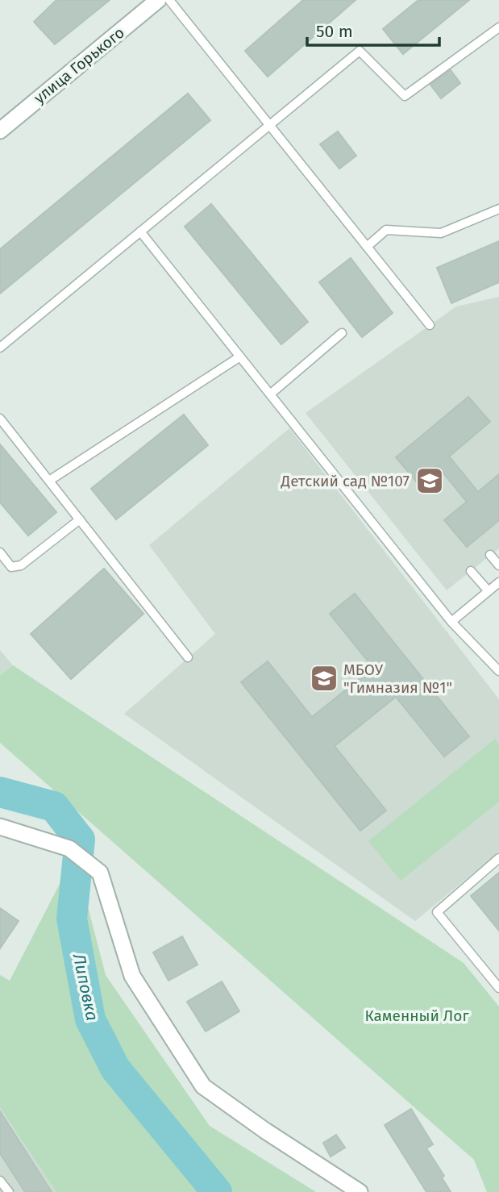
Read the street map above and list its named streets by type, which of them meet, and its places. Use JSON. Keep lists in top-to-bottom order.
{
  "streets": {
    "street": ["улица Горького"]
  },
  "water": ["Липовка"],
  "parks": ["Каменный Лог"],
  "places": {
    "school or university": ["Детский сад №107", "МБОУ \"Гимназия №1\""]
  },
  "scale_bar": "50 m"
}
